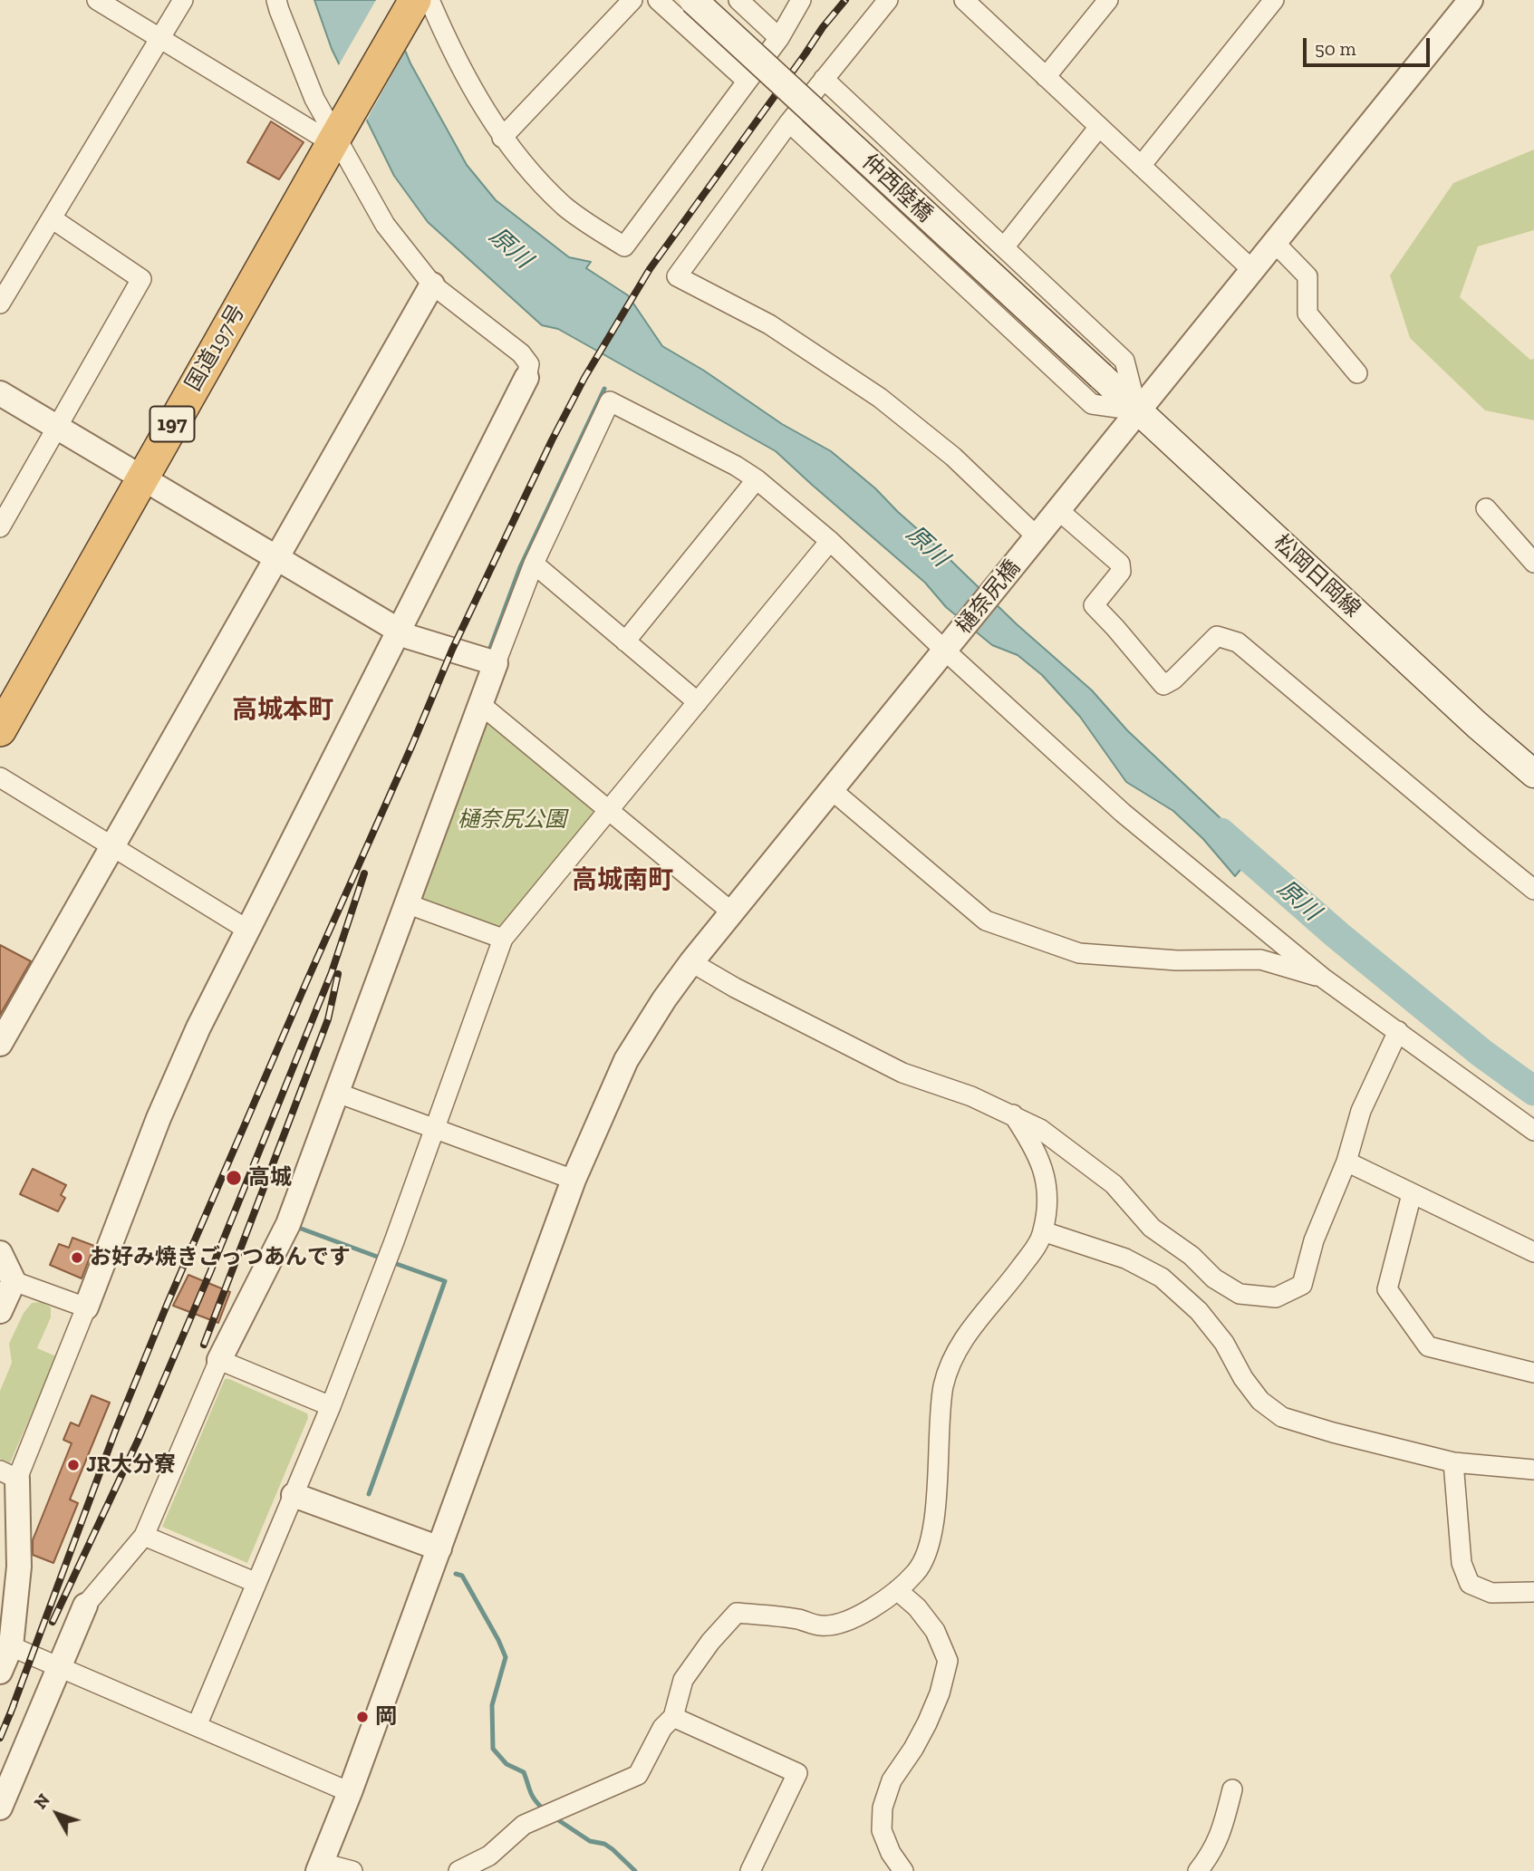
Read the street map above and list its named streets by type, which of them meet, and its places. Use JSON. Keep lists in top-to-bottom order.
{
  "streets": {
    "highway": ["国道197号", "197"],
    "main road": ["仲西陸橋", "松岡日岡線"],
    "street": ["樋奈尻橋"]
  },
  "crossings": [
    ["仲西陸橋", "松岡日岡線"],
    ["松岡日岡線", "樋奈尻橋"]
  ],
  "districts": ["高城本町", "高城南町"],
  "water": ["原川"],
  "parks": ["樋奈尻公園"],
  "places": [
    "高城",
    "お好み焼きごっつあんです",
    "JR大分寮",
    "岡"
  ],
  "scale_bar": "50 m",
  "north": "top left"
}
